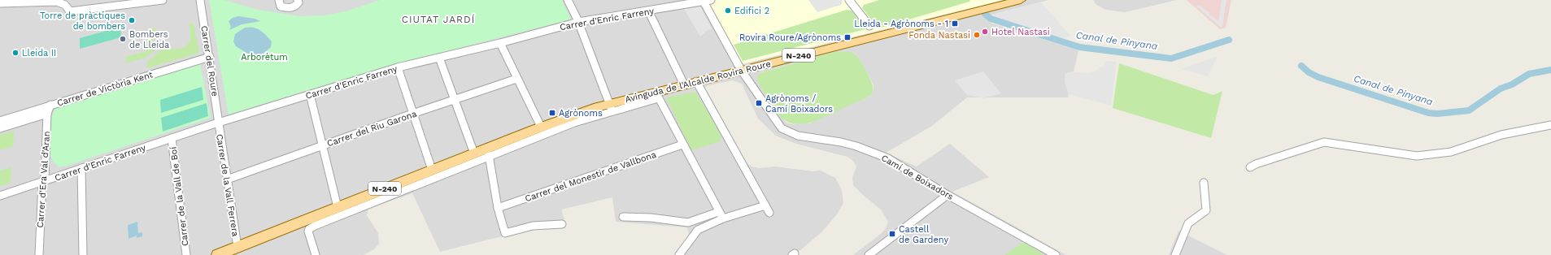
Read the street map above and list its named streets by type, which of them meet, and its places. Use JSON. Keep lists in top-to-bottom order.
{
  "streets": {
    "main road": ["N-240", "Avinguda de l'Alcalde Rovira Roure"],
    "street": [
      "Carrer d'Enric Farreny",
      "Carrer del Roure",
      "Carrer de Victòria Kent",
      "Carrer del Riu Garona",
      "Carrer del Monestir de Vallbona",
      "Camí de Boixadors",
      "Carrer d'Era Val d'Aran",
      "Carrer de la Vall Ferrera",
      "Carrer de la Vall de Boí"
    ]
  },
  "crossings": [
    ["Carrer d'Enric Farreny", "Carrer del Roure"],
    ["Carrer d'Enric Farreny", "Camí de Boixadors"],
    ["Carrer d'Enric Farreny", "Carrer d'Era Val d'Aran"],
    ["Carrer d'Enric Farreny", "Carrer de la Vall Ferrera"],
    ["Carrer d'Enric Farreny", "Carrer de la Vall de Boí"],
    ["Carrer del Roure", "Carrer de Victòria Kent"],
    ["Carrer del Roure", "Carrer de la Vall Ferrera"],
    ["Avinguda de l'Alcalde Rovira Roure", "Camí de Boixadors"],
    ["Avinguda de l'Alcalde Rovira Roure", "Carrer de la Vall Ferrera"],
    ["Carrer de Victòria Kent", "Carrer d'Era Val d'Aran"],
    ["Carrer del Riu Garona", "Carrer de la Vall Ferrera"]
  ],
  "districts": ["CIUTAT JARDÍ"],
  "water": ["Canal de Pinyana"],
  "parks": ["Arborètum"],
  "places": {
    "other": [
      "Edifici 2",
      "Torre de pràctiques de bombers",
      "Hotel Nastasi",
      "Fonda Nastasi",
      "Bombers de Lleida",
      "Lleida II"
    ],
    "transit": [
      "Lleida - Agrònoms - 1",
      "Rovira Roure/Agrònoms",
      "Agrònoms / Camí Boixadors",
      "Agrònoms",
      "Castell de Gardeny"
    ]
  }
}
